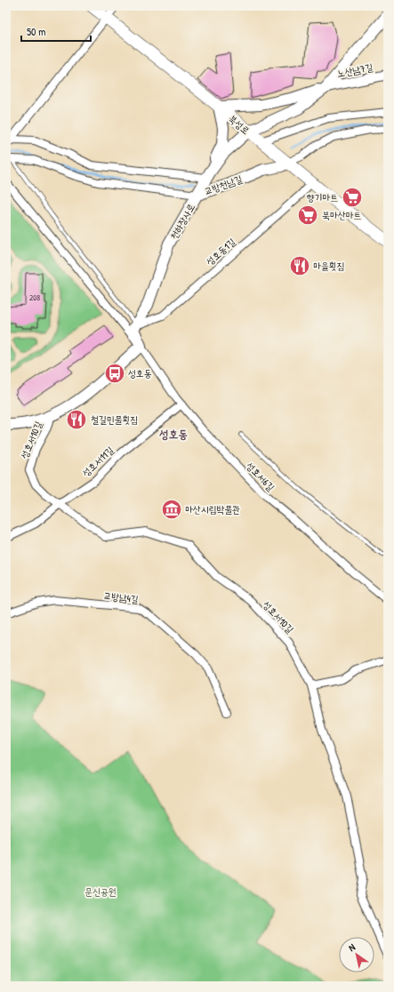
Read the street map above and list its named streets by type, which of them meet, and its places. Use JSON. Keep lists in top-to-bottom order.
{
  "streets": {
    "main road": ["북성로", "교방천남길", "천하장사로"],
    "street": [
      "노산남7길",
      "성호동1길",
      "성호서10길",
      "성호서11길",
      "성호서6길",
      "교방남4길"
    ]
  },
  "crossings": [
    ["노산남7길", "천하장사로"],
    ["북성로", "교방천남길"],
    ["북성로", "천하장사로"],
    ["북성로", "성호동1길"],
    ["교방천남길", "천하장사로"],
    ["천하장사로", "성호동1길"],
    ["성호서10길", "성호서11길"],
    ["성호서11길", "성호서6길"]
  ],
  "districts": ["성호동"],
  "parks": ["문신공원"],
  "places": {
    "supermarket": ["향기마트", "북마산마트"],
    "restaurant": ["마을횟집", "철길민물횟집"],
    "bus stop": ["성호동"],
    "museum": ["마산시립박물관"]
  },
  "house_numbers": ["208"],
  "scale_bar": "50 m",
  "north": "top left"
}
